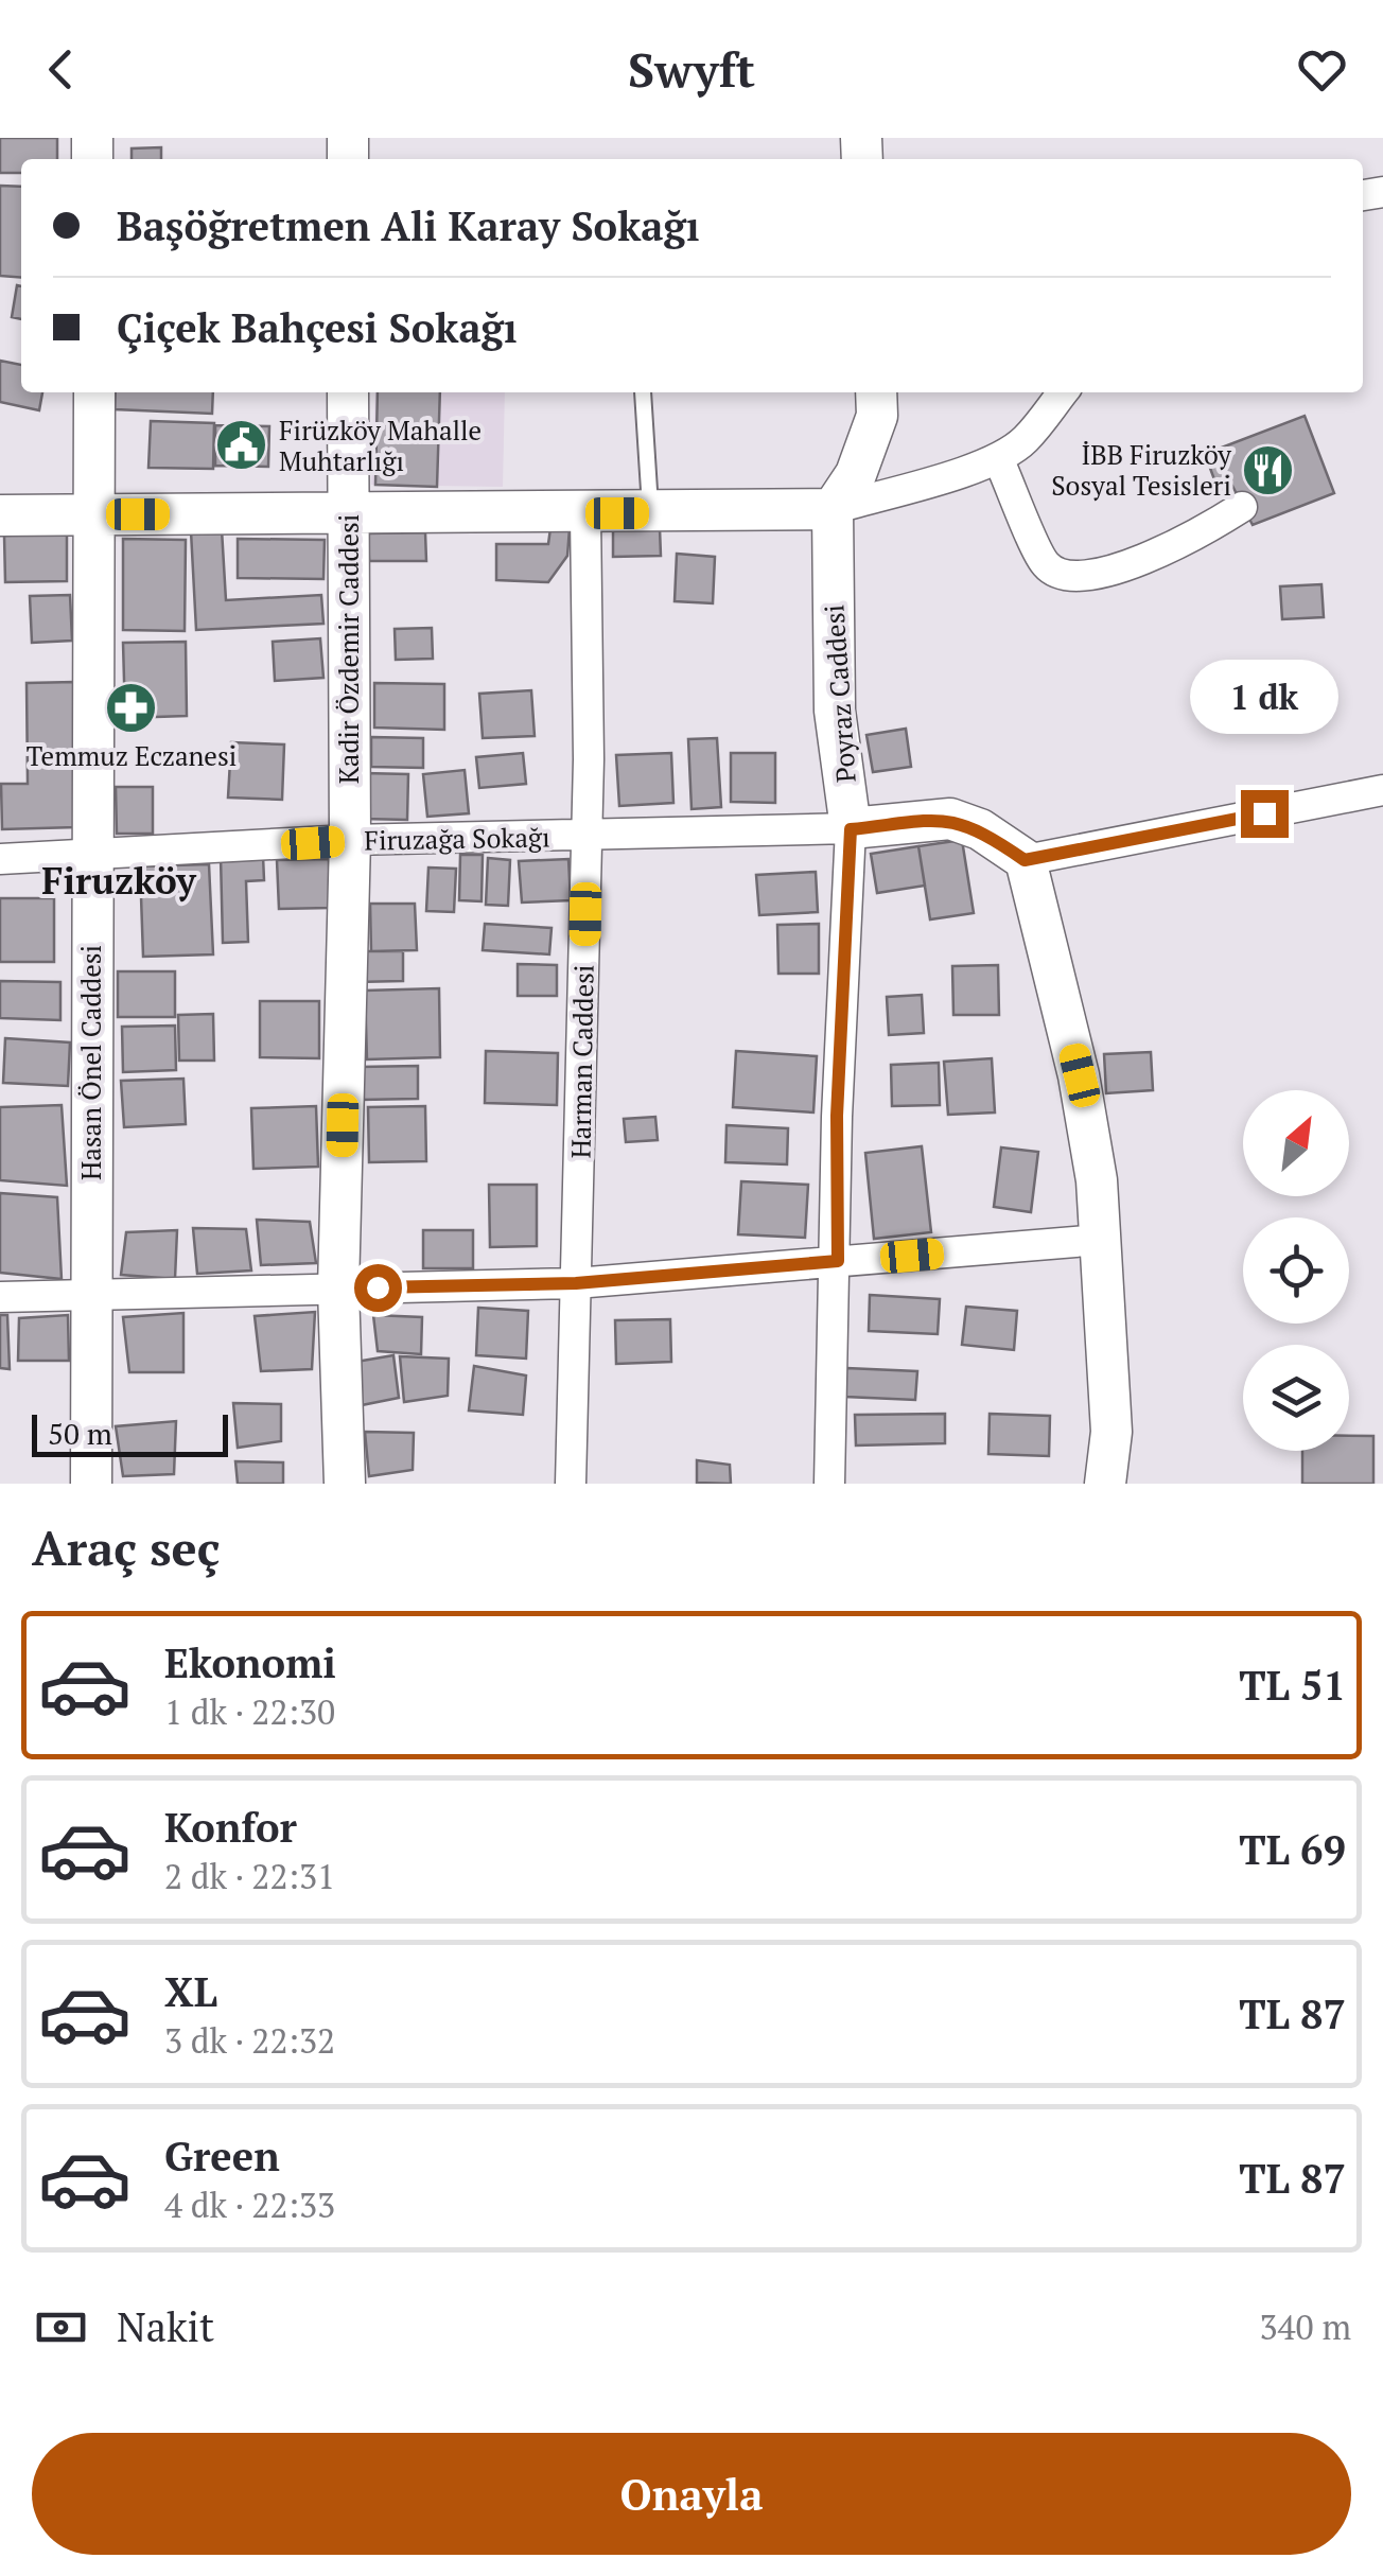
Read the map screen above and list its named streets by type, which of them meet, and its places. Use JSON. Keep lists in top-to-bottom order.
{
  "streets": {
    "street": [
      "Kadir Özdemir Caddesi",
      "Poyraz Caddesi",
      "Firuzağa Sokağı",
      "Harman Caddesi",
      "Hasan Önel Caddesi"
    ]
  },
  "crossings": [
    ["Kadir Özdemir Caddesi", "Firuzağa Sokağı"],
    ["Poyraz Caddesi", "Firuzağa Sokağı"],
    ["Firuzağa Sokağı", "Harman Caddesi"],
    ["Firuzağa Sokağı", "Hasan Önel Caddesi"]
  ],
  "districts": ["Firuzköy"],
  "places": {
    "public building": ["Firüzköy Mahalle Muhtarlığı"],
    "restaurant": ["İBB Firuzköy Sosyal Tesisleri"],
    "pharmacy": ["Temmuz Eczanesi"]
  },
  "scale_bar": "50 m",
  "north": "top right",
  "page": {
    "header": "Swyft",
    "banner": ["Başöğretmen Ali Karay Sokağı", "Çiçek Bahçesi Sokağı"],
    "bubble": "1 dk",
    "scale": "50 m",
    "heading": "Araç seç",
    "list": [
      {
        "name": "Ekonomi",
        "note": "1 dk · 22:30",
        "value": "TL 51"
      },
      {
        "name": "Konfor",
        "note": "2 dk · 22:31",
        "value": "TL 69"
      },
      {
        "name": "XL",
        "note": "3 dk · 22:32",
        "value": "TL 87"
      },
      {
        "name": "Green",
        "note": "4 dk · 22:33",
        "value": "TL 87"
      }
    ],
    "pay": ["Nakit", "340 m"],
    "buttons": "Onayla"
  }
}
